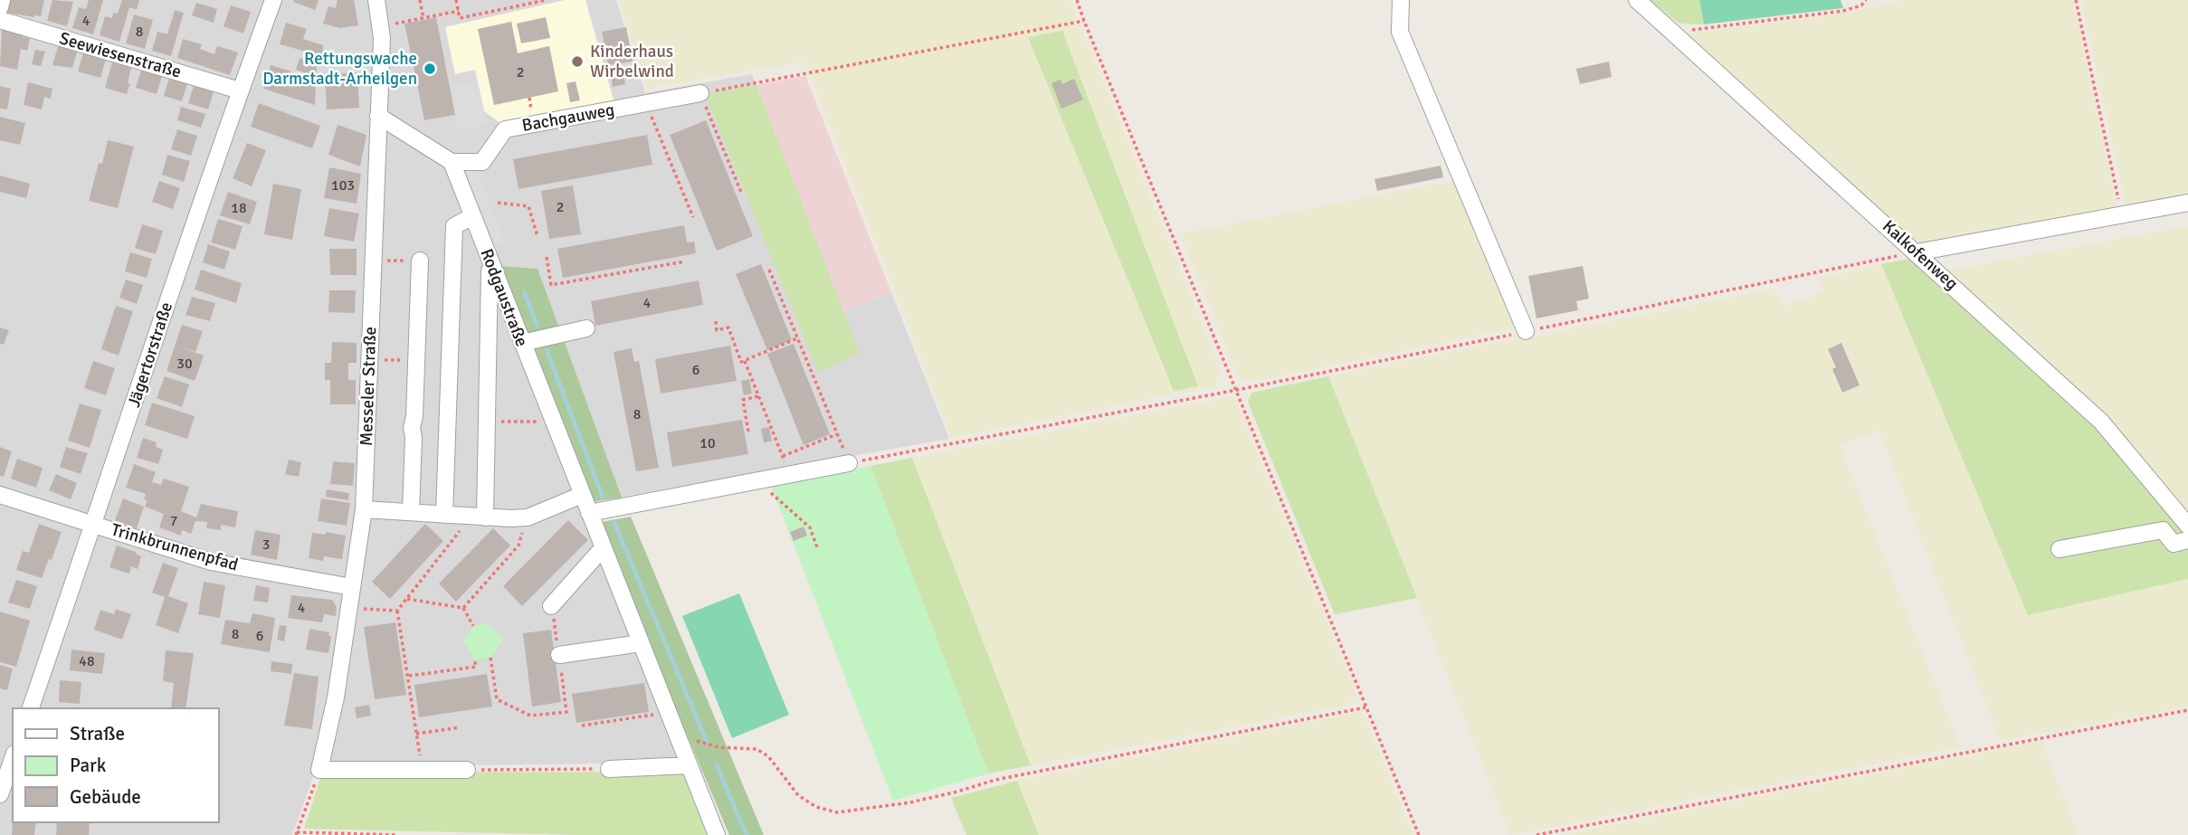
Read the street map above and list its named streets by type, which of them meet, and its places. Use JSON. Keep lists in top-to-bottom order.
{
  "streets": {
    "street": [
      "Seewiesenstraße",
      "Bachgauweg",
      "Kalkofenweg",
      "Rodgaustraße",
      "Jägertorstraße",
      "Messeler Straße",
      "Trinkbrunnenpfad"
    ]
  },
  "crossings": [
    ["Seewiesenstraße", "Jägertorstraße"],
    ["Bachgauweg", "Rodgaustraße"],
    ["Jägertorstraße", "Trinkbrunnenpfad"],
    ["Messeler Straße", "Trinkbrunnenpfad"]
  ],
  "places": ["Kinderhaus Wirbelwind", "Rettungswache Darmstadt-Arheilgen"],
  "house_numbers": [
    "4",
    "8",
    "2",
    "103",
    "2",
    "18",
    "4",
    "30",
    "6",
    "8",
    "10",
    "7",
    "3",
    "4",
    "8",
    "6",
    "48"
  ],
  "legend": ["Straße", "Park", "Gebäude"]
}
